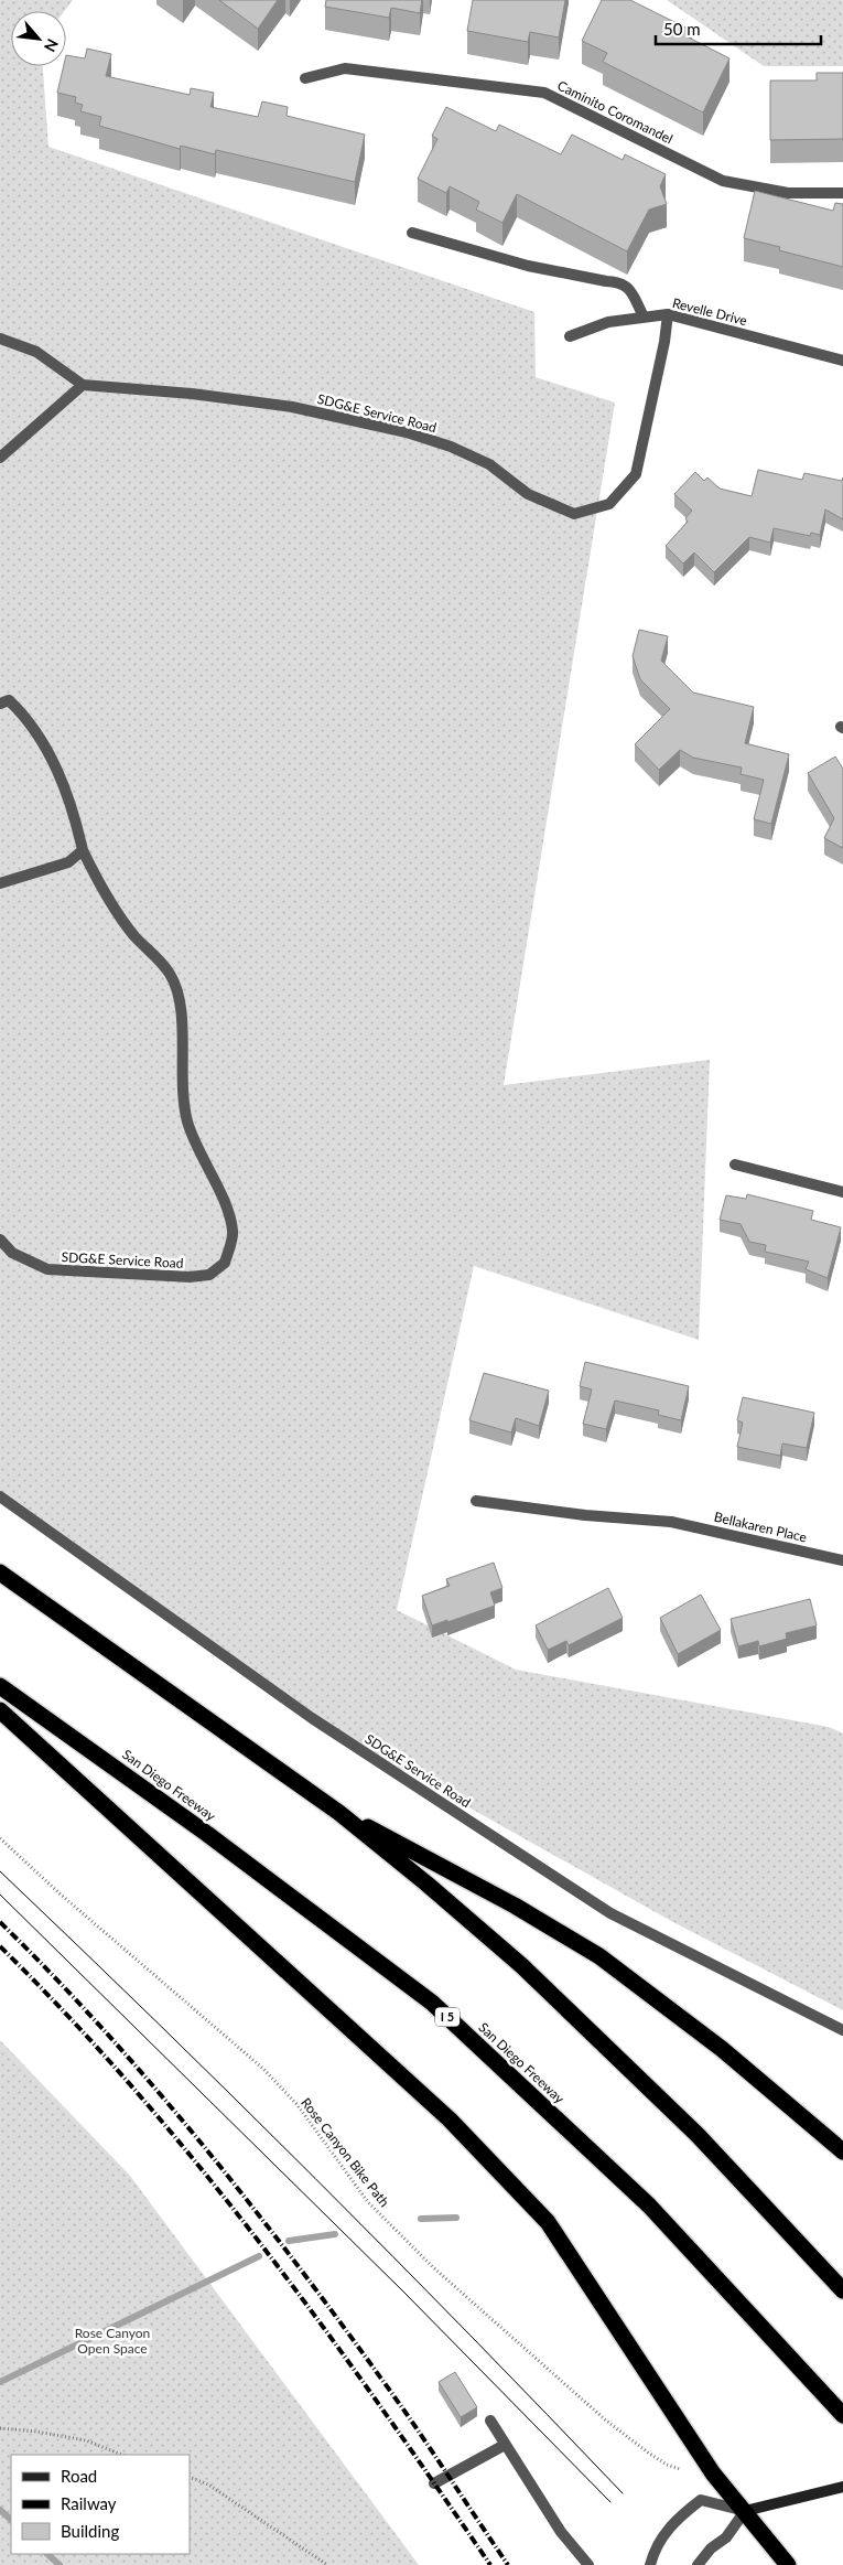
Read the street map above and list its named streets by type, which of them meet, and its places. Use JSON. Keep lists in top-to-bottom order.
{
  "streets": {
    "highway": ["San Diego Freeway", "I 5"],
    "street": [
      "Caminito Coromandel",
      "Revelle Drive",
      "SDG&E Service Road",
      "Bellakaren Place"
    ],
    "path": ["Rose Canyon Bike Path"]
  },
  "crossings": [
    ["Revelle Drive", "SDG&E Service Road"]
  ],
  "parks": ["Rose Canyon Open Space"],
  "legend": ["Road", "Railway", "Building"],
  "scale_bar": "50 m",
  "north": "bottom right"
}
